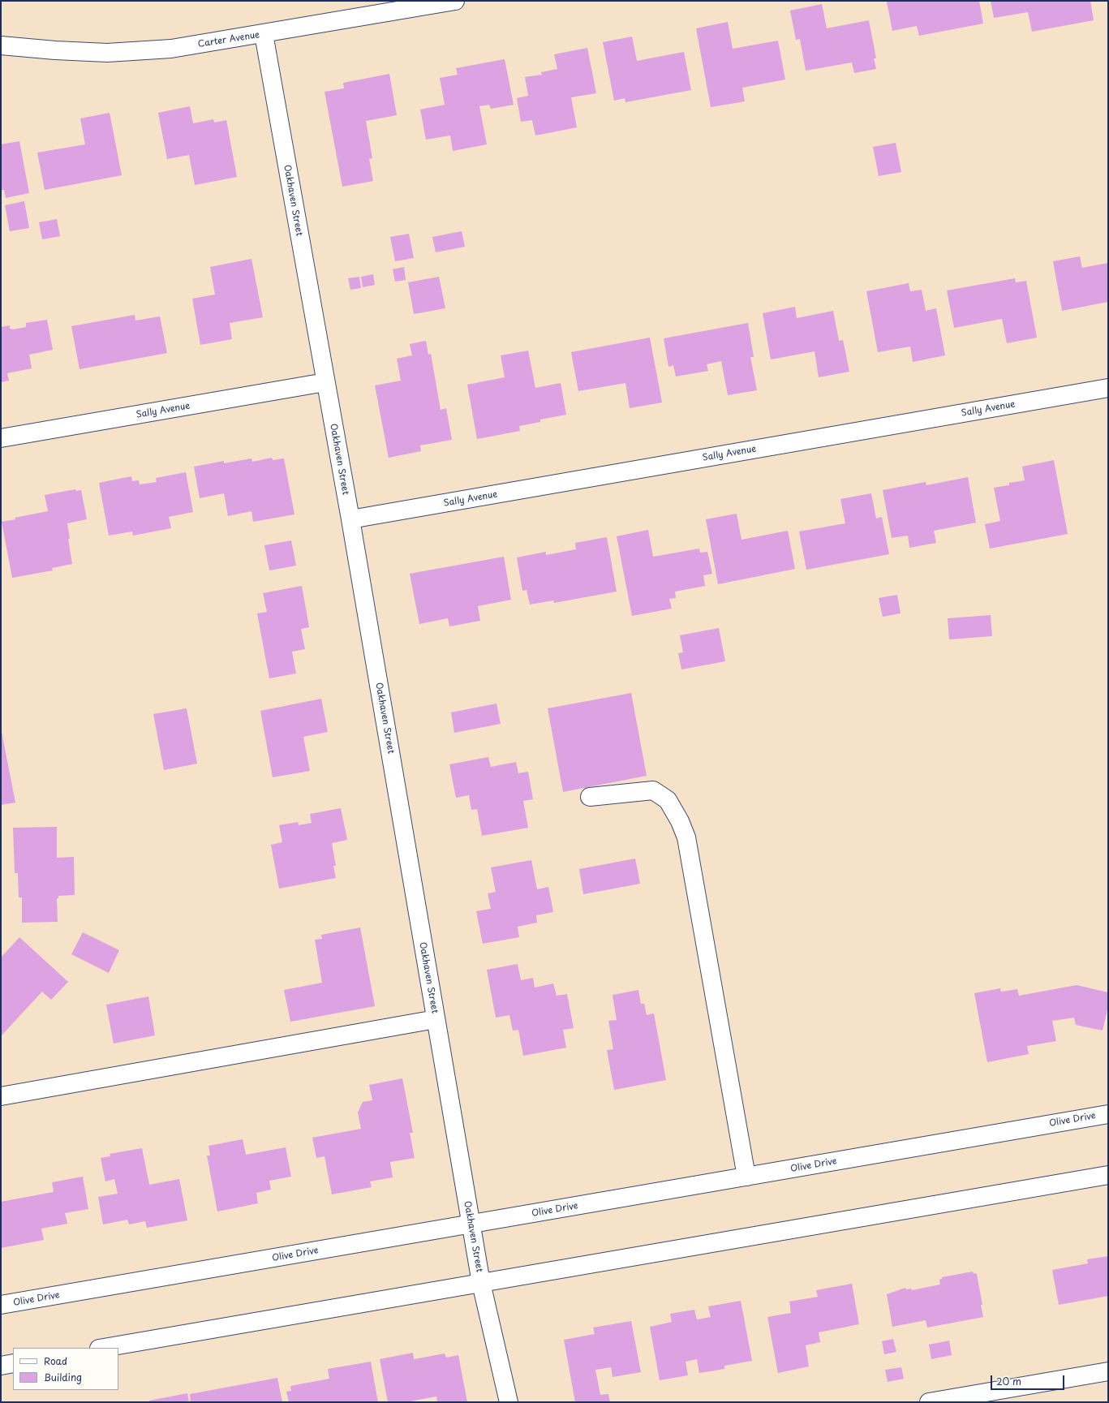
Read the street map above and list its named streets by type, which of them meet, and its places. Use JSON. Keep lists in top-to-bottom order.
{
  "streets": {
    "street": [
      "Carter Avenue",
      "Oakhaven Street",
      "Sally Avenue",
      "Olive Drive"
    ]
  },
  "crossings": [
    ["Carter Avenue", "Oakhaven Street"],
    ["Oakhaven Street", "Sally Avenue"],
    ["Oakhaven Street", "Olive Drive"]
  ],
  "legend": ["Road", "Building"],
  "scale_bar": "20 m"
}
